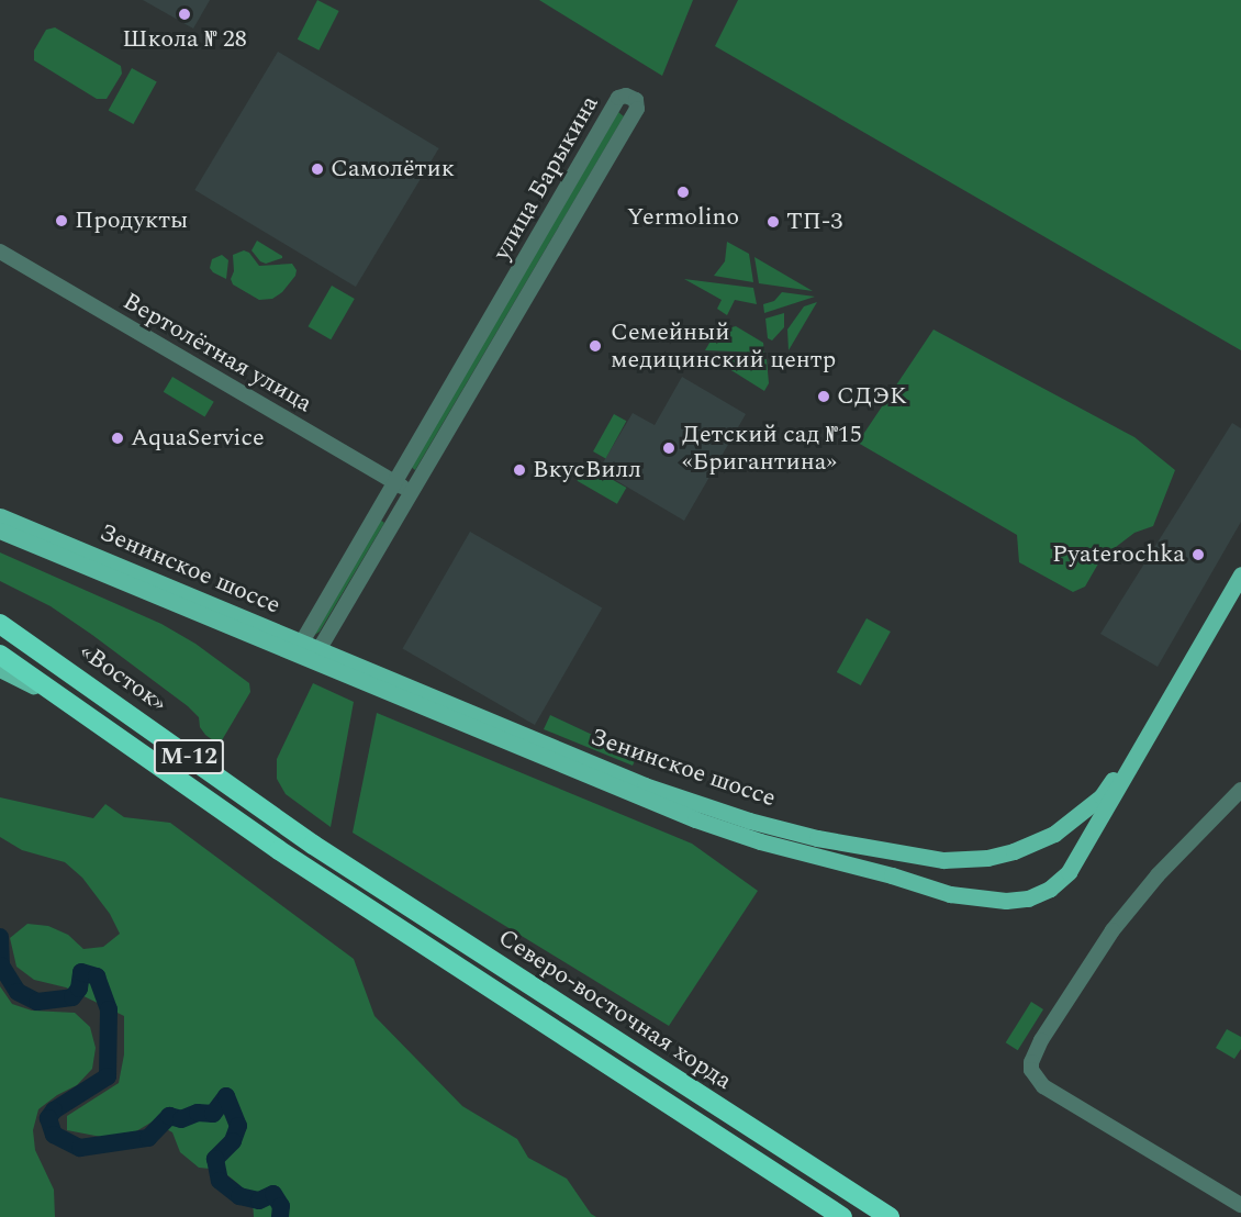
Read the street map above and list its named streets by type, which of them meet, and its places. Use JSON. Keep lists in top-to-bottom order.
{
  "streets": {
    "highway": ["«Восток»", "М-12", "Северо-восточная хорда"],
    "main road": ["Зенинское шоссе"],
    "street": ["улица Барыкина", "Вертолётная улица"]
  },
  "crossings": [
    ["улица Барыкина", "Вертолётная улица"],
    ["улица Барыкина", "Зенинское шоссе"],
    ["«Восток»", "Северо-восточная хорда"]
  ],
  "places": [
    "Школа № 28",
    "Самолётик",
    "Yermolino",
    "Продукты",
    "ТП-3",
    "Семейный медицинский центр",
    "СДЭК",
    "AquaService",
    "Детский сад №15 «Бригантина»",
    "ВкусВилл",
    "Pyaterochka"
  ]
}
